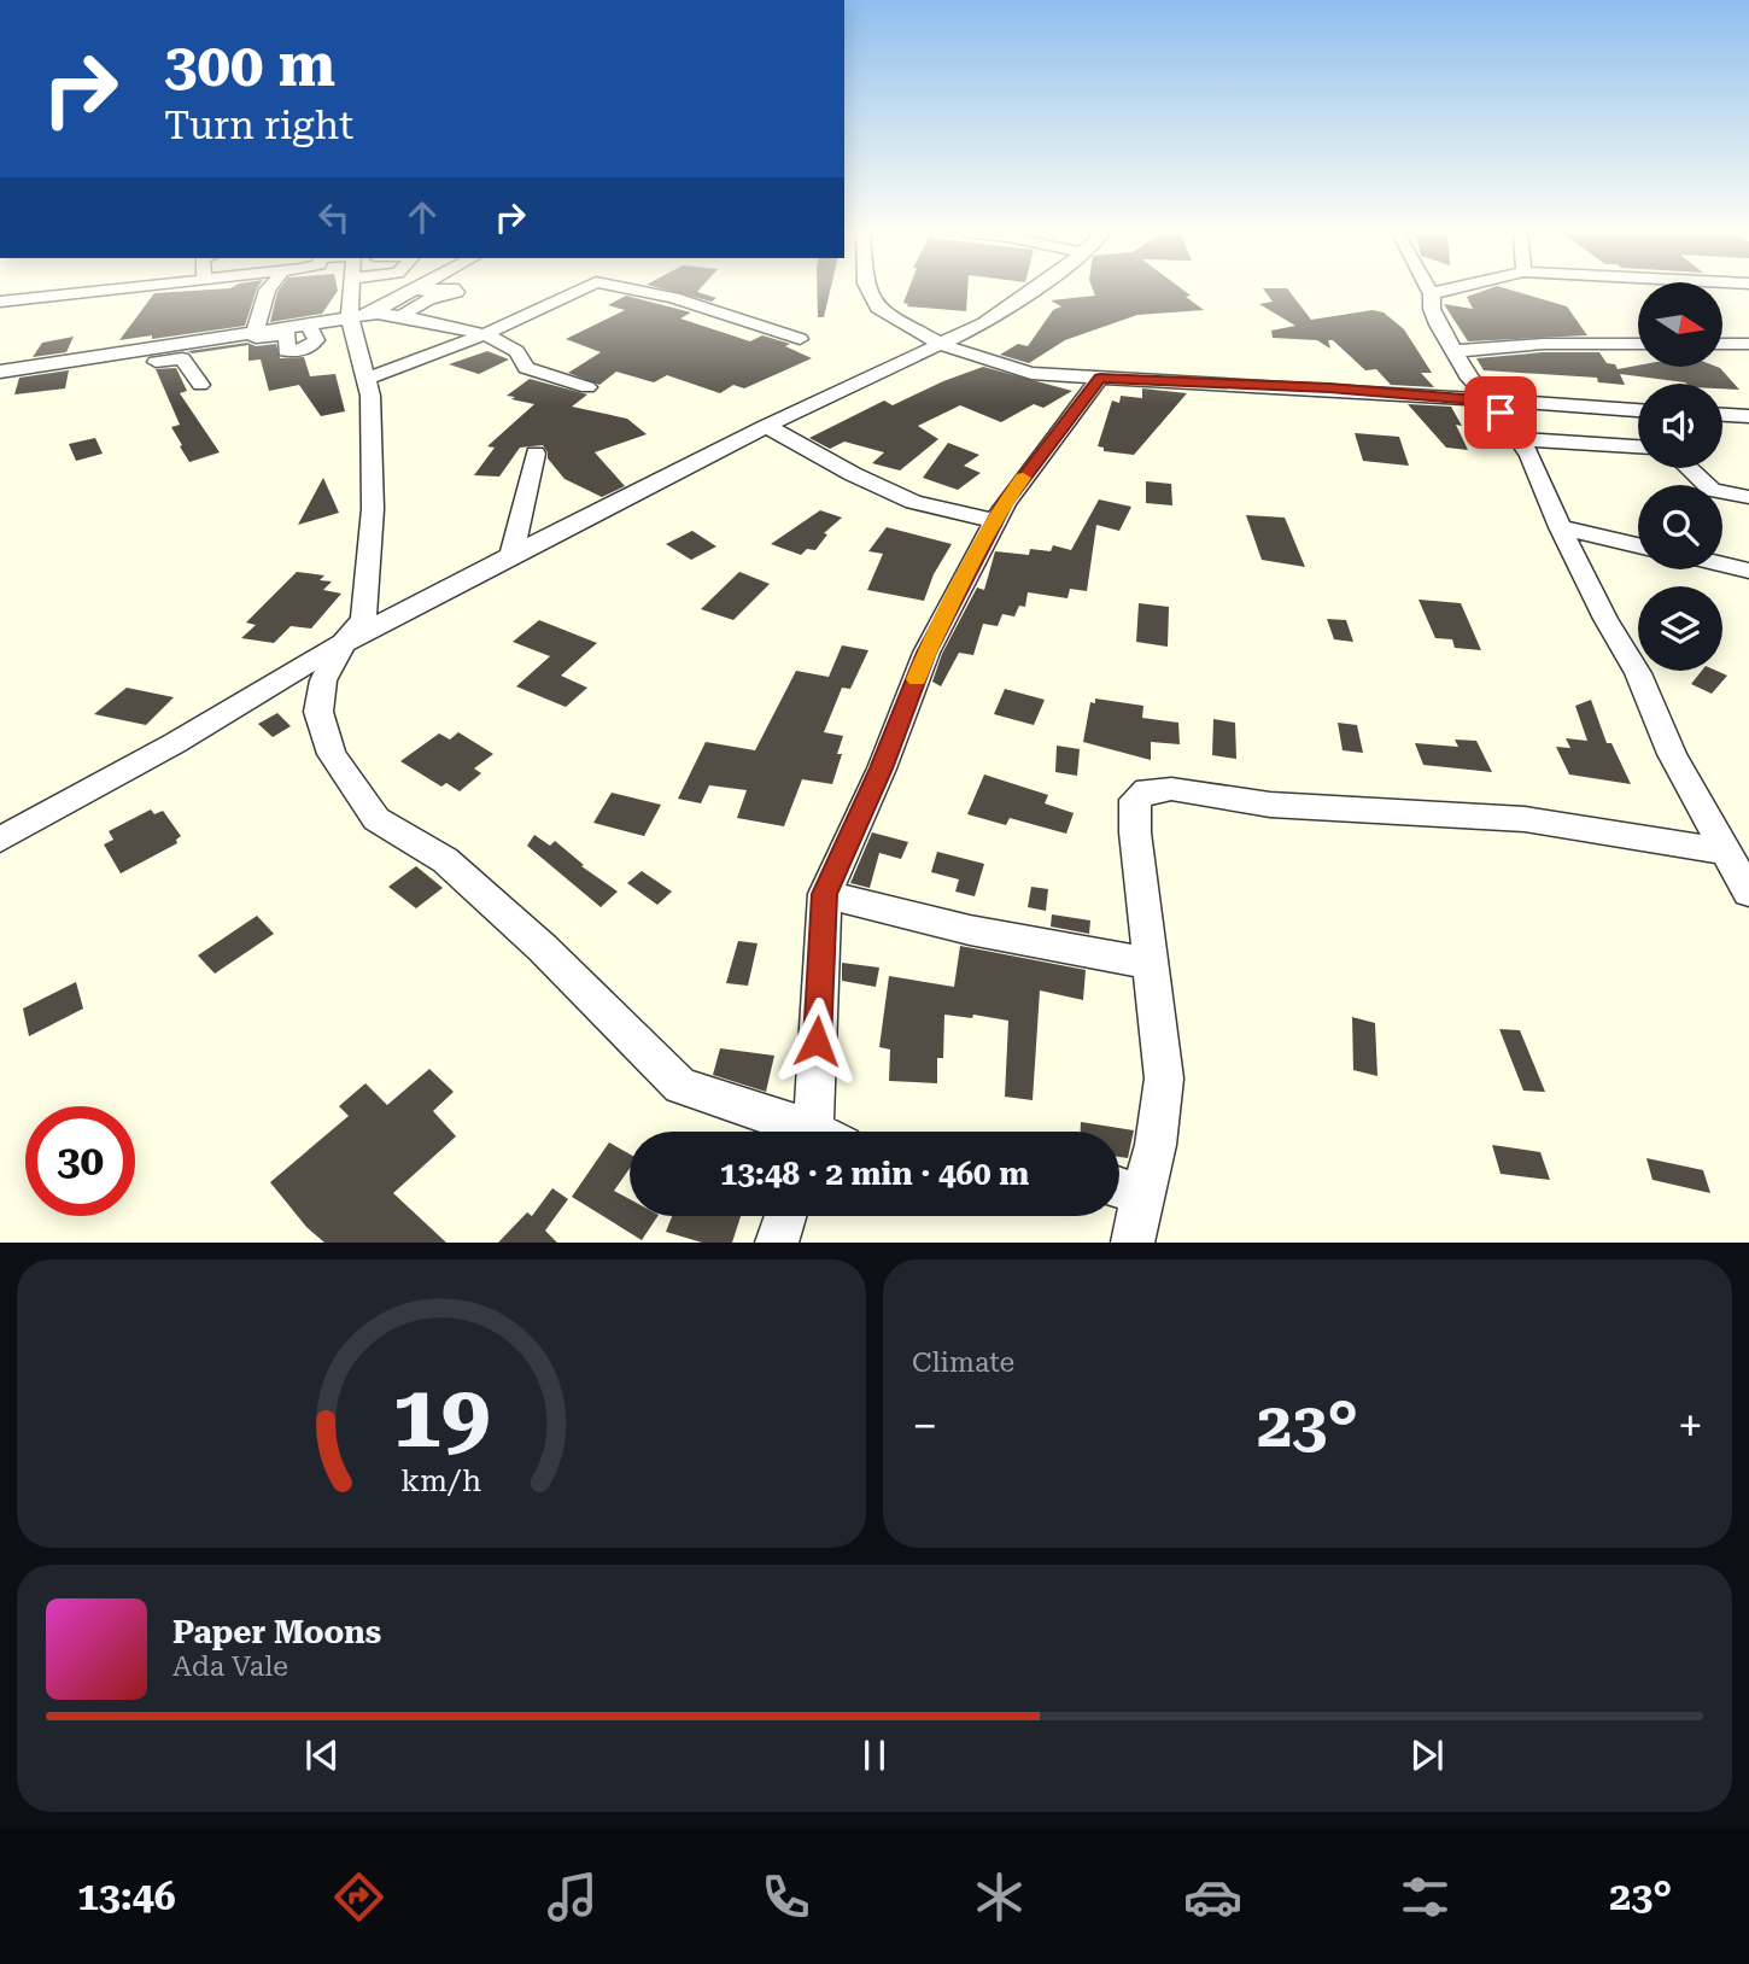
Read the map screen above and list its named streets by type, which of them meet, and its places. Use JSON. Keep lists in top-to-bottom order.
{
  "north": "right",
  "page": {
    "turn": ["300 m", "Turn right"],
    "limit": "30",
    "trip": "13:48 · 2 min · 460 m",
    "tile": "Climate",
    "heat": ["−", "23°", "+"],
    "song": ["Paper Moons", "Ada Vale"],
    "tabs": ["13:46", "23°"],
    "gauge": ["19", "km/h"]
  }
}
